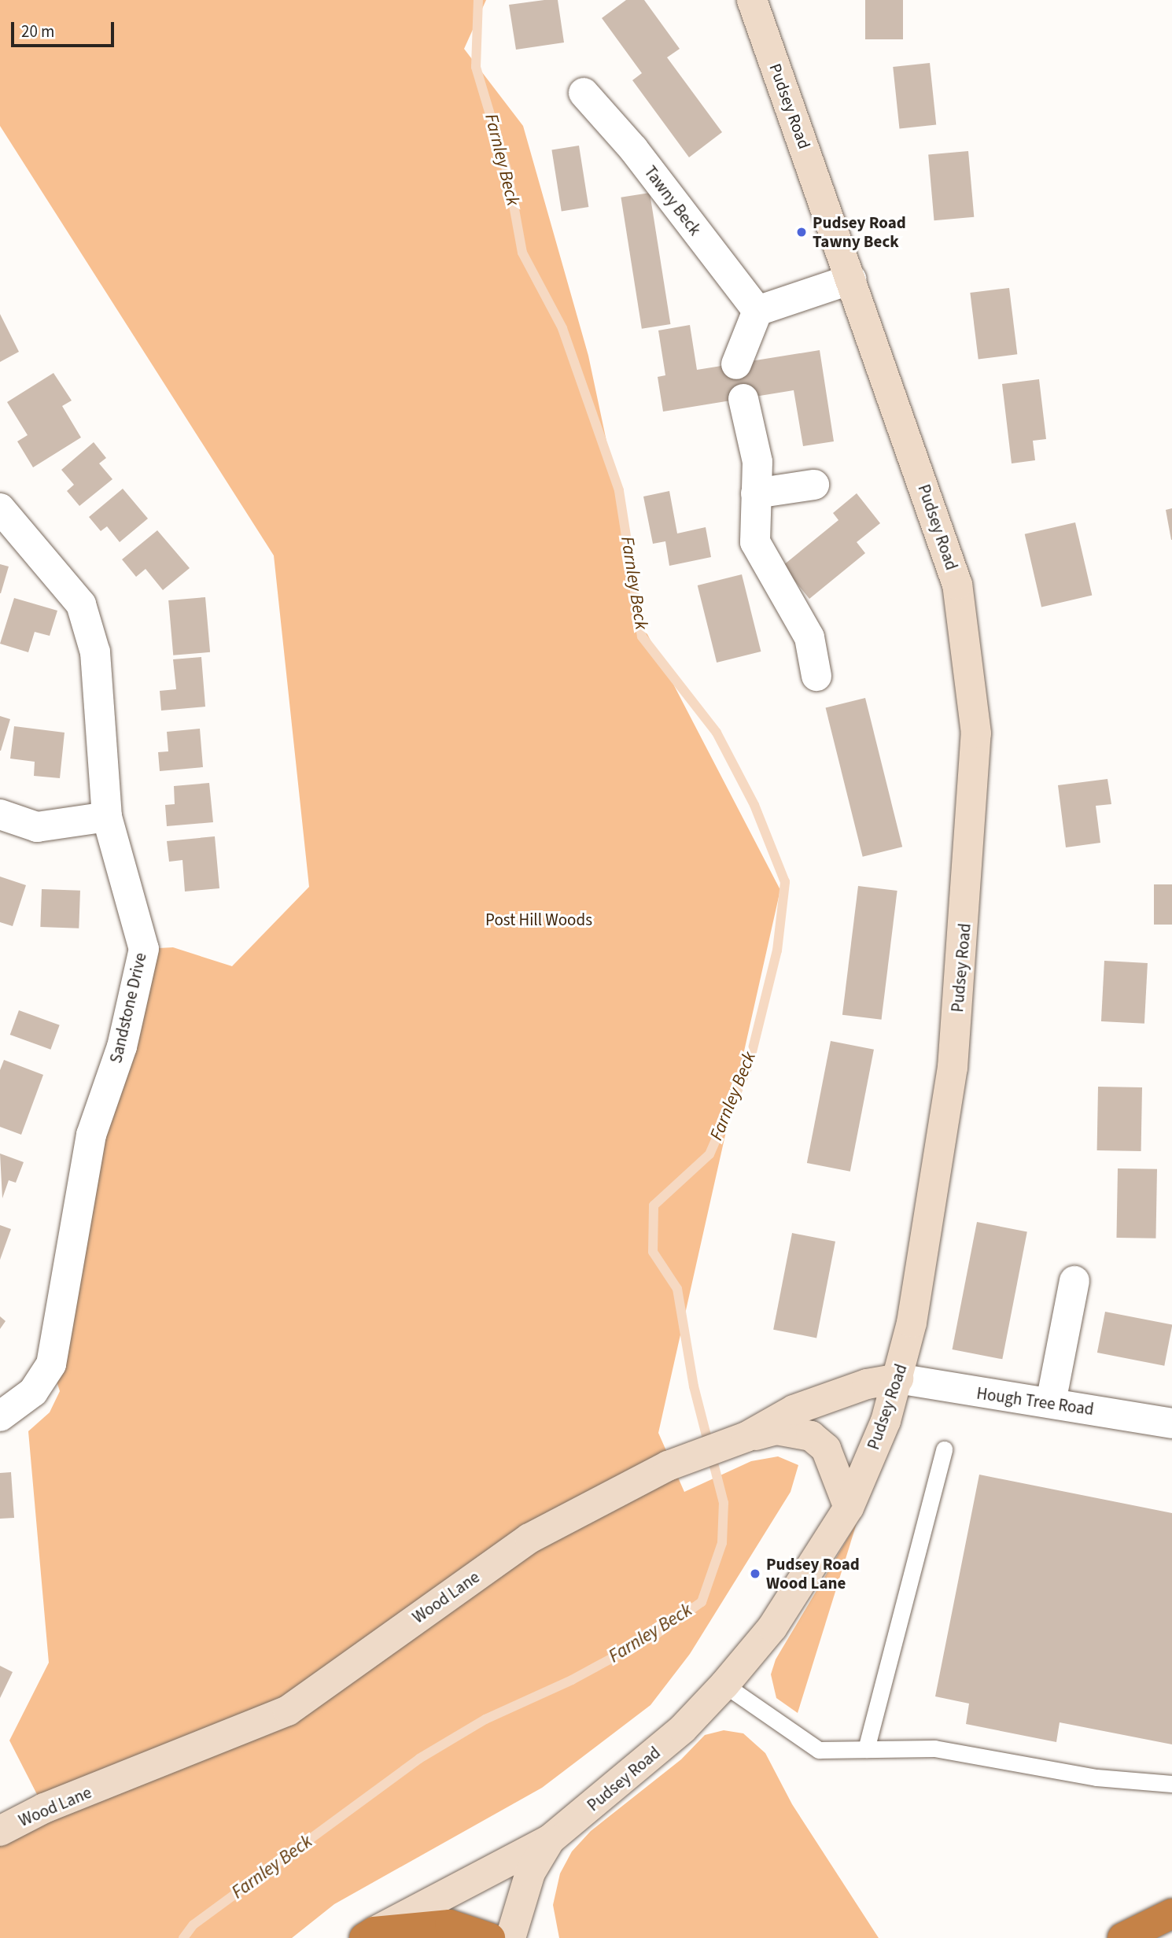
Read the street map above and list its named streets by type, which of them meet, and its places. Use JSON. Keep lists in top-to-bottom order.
{
  "streets": {
    "main road": ["Pudsey Road", "Wood Lane"],
    "street": ["Tawny Beck", "Sandstone Drive", "Hough Tree Road"]
  },
  "crossings": [
    ["Pudsey Road", "Hough Tree Road"],
    ["Pudsey Road", "Wood Lane"],
    ["Hough Tree Road", "Wood Lane"]
  ],
  "water": ["Farnley Beck"],
  "parks": ["Post Hill Woods"],
  "places": ["Pudsey Road Tawny Beck", "Pudsey Road Wood Lane"],
  "scale_bar": "20 m"
}
